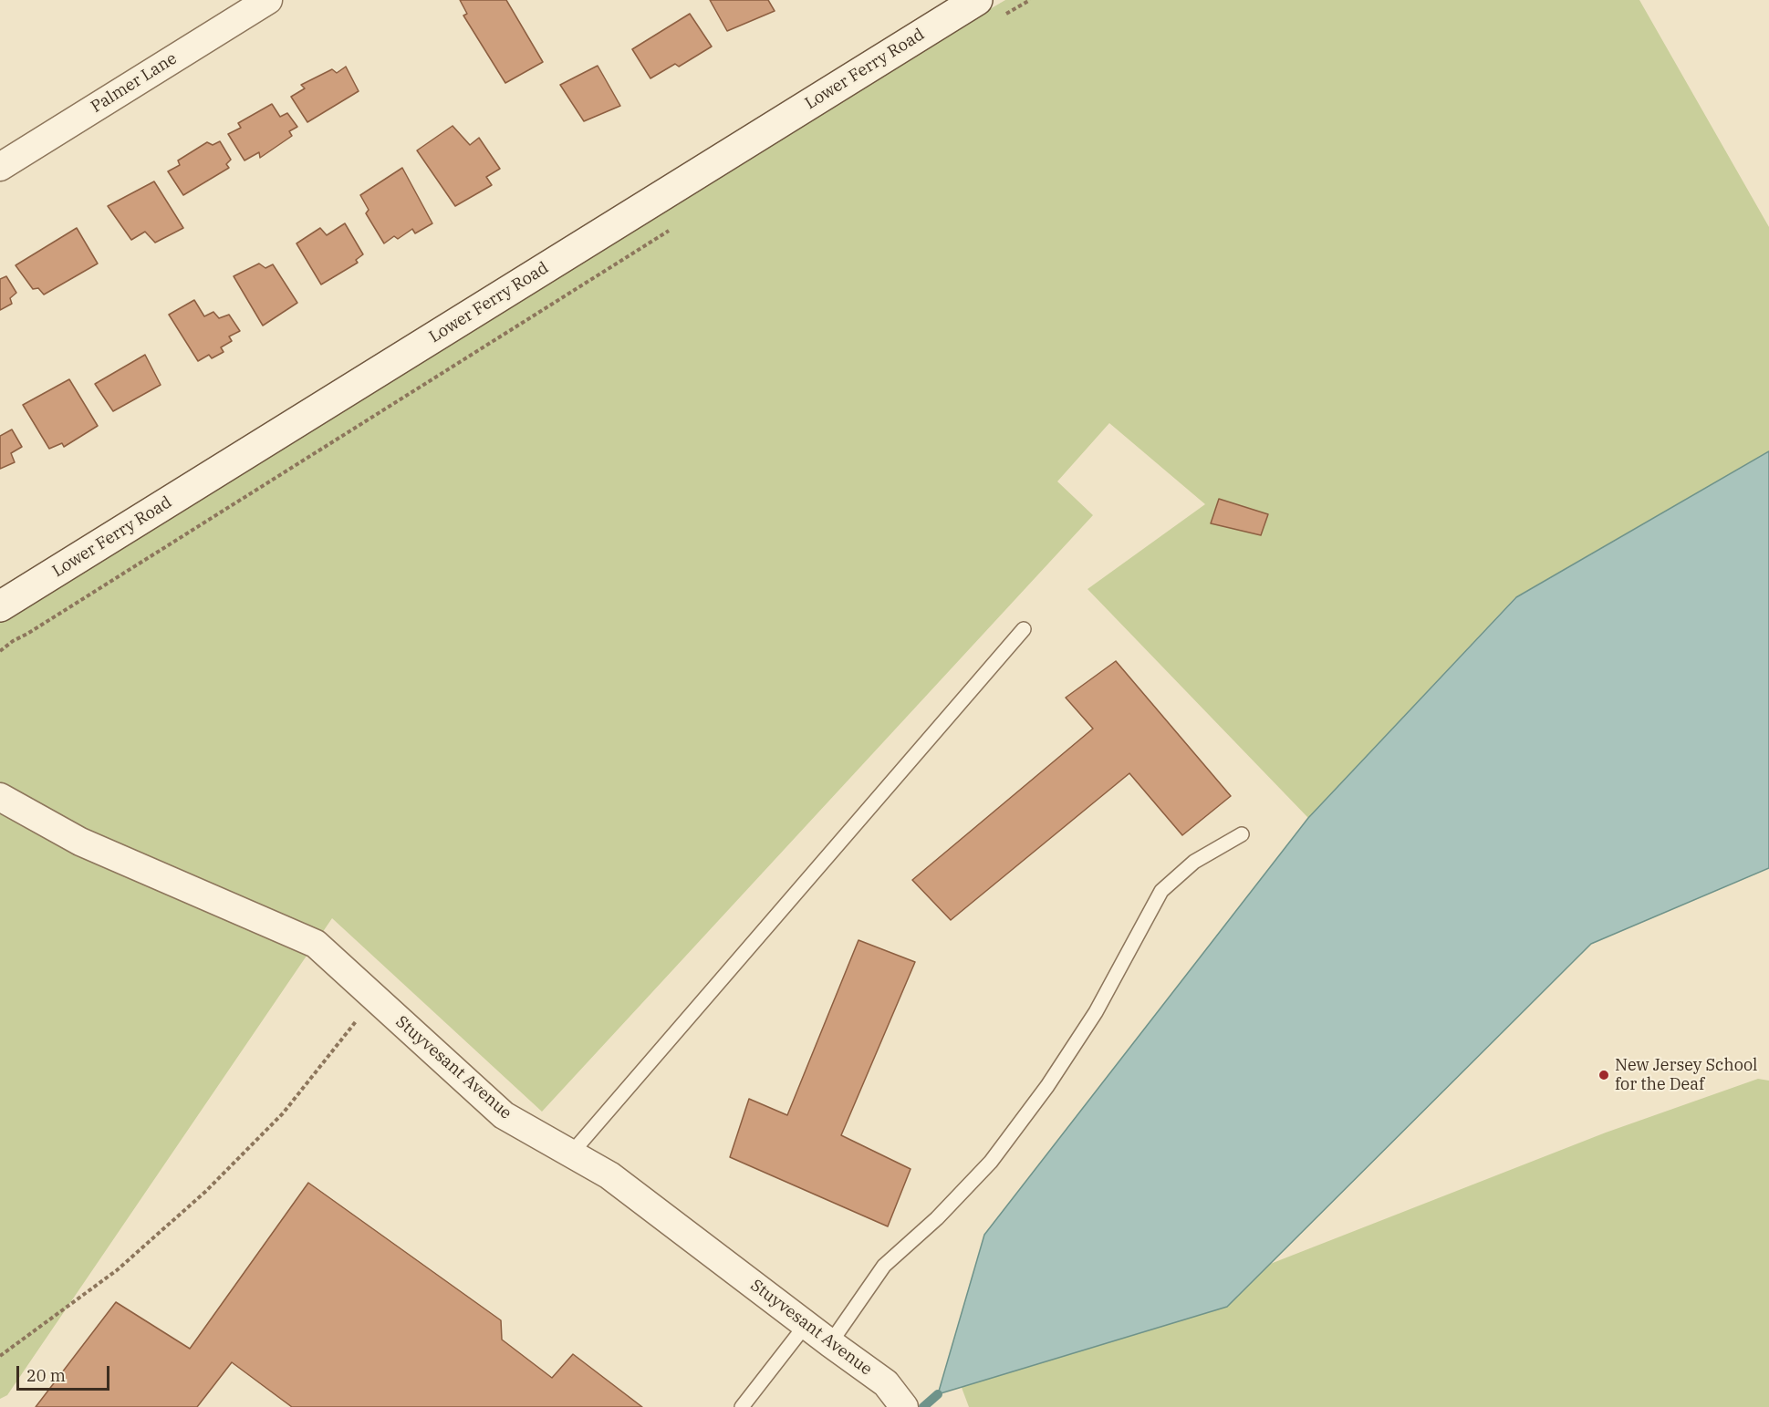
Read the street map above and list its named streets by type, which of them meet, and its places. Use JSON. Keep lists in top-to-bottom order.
{
  "streets": {
    "street": ["Lower Ferry Road", "Palmer Lane", "Stuyvesant Avenue"]
  },
  "places": ["New Jersey School for the Deaf"],
  "scale_bar": "20 m"
}
